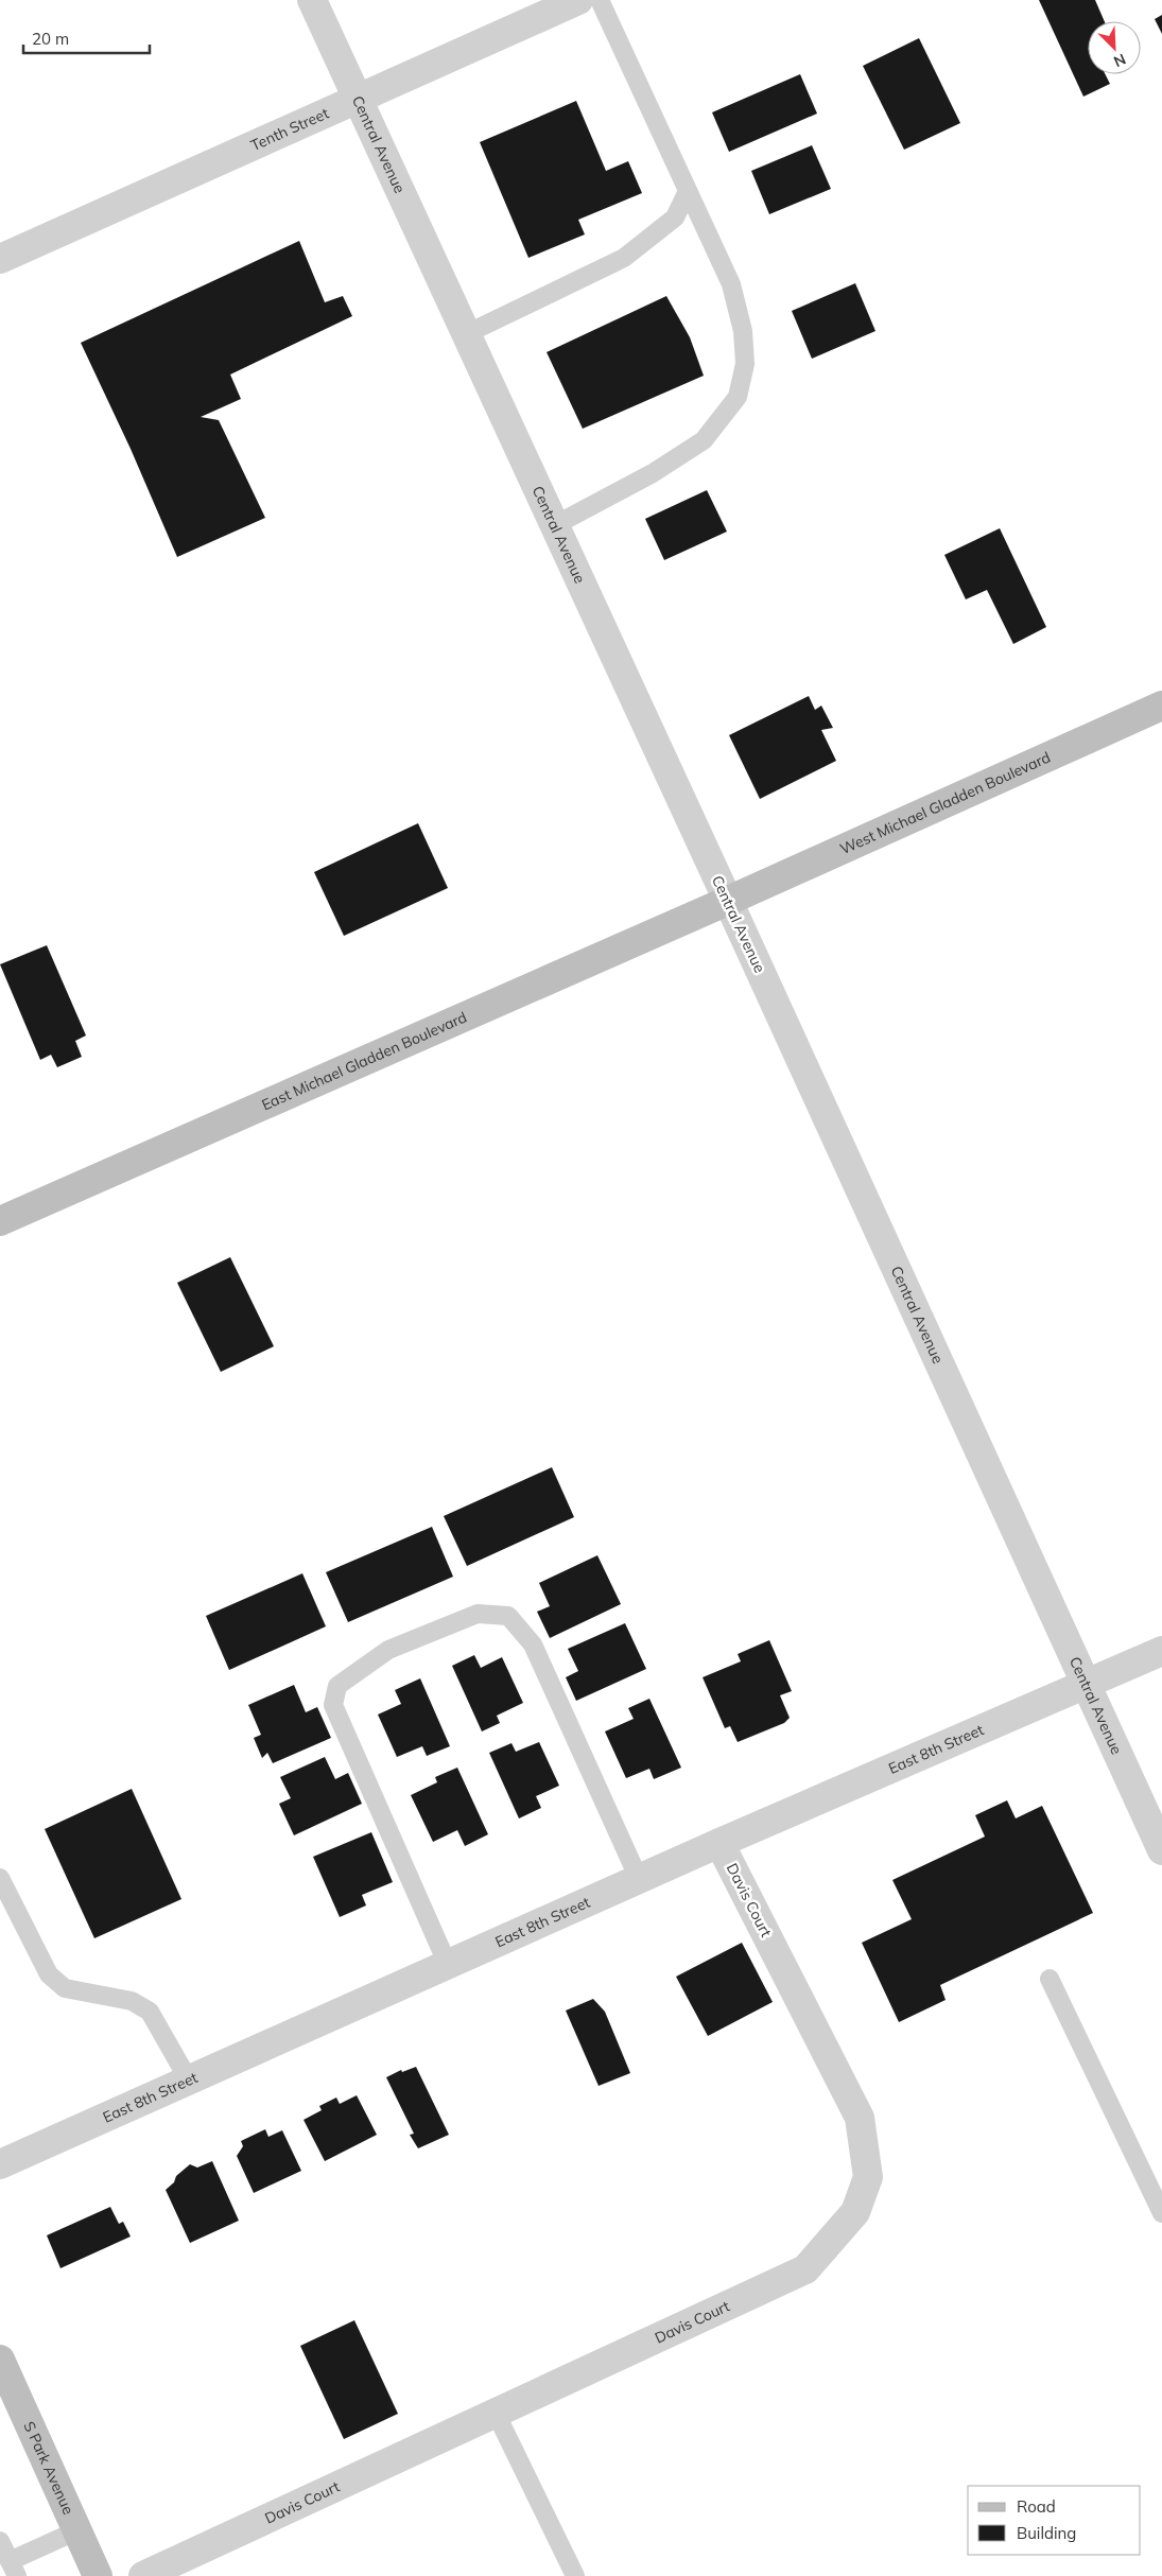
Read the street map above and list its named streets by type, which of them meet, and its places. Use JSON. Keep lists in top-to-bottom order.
{
  "streets": {
    "main road": ["West Michael Gladden Boulevard", "East Michael Gladden Boulevard", "S Park Avenue"],
    "street": [
      "Tenth Street",
      "Central Avenue",
      "East 8th Street",
      "Davis Court"
    ]
  },
  "crossings": [
    ["Tenth Street", "Central Avenue"],
    ["Central Avenue", "West Michael Gladden Boulevard"],
    ["Central Avenue", "East Michael Gladden Boulevard"],
    ["Central Avenue", "East 8th Street"],
    ["West Michael Gladden Boulevard", "East Michael Gladden Boulevard"],
    ["East 8th Street", "Davis Court"]
  ],
  "legend": ["Road", "Building"],
  "scale_bar": "20 m",
  "north": "bottom right"
}
